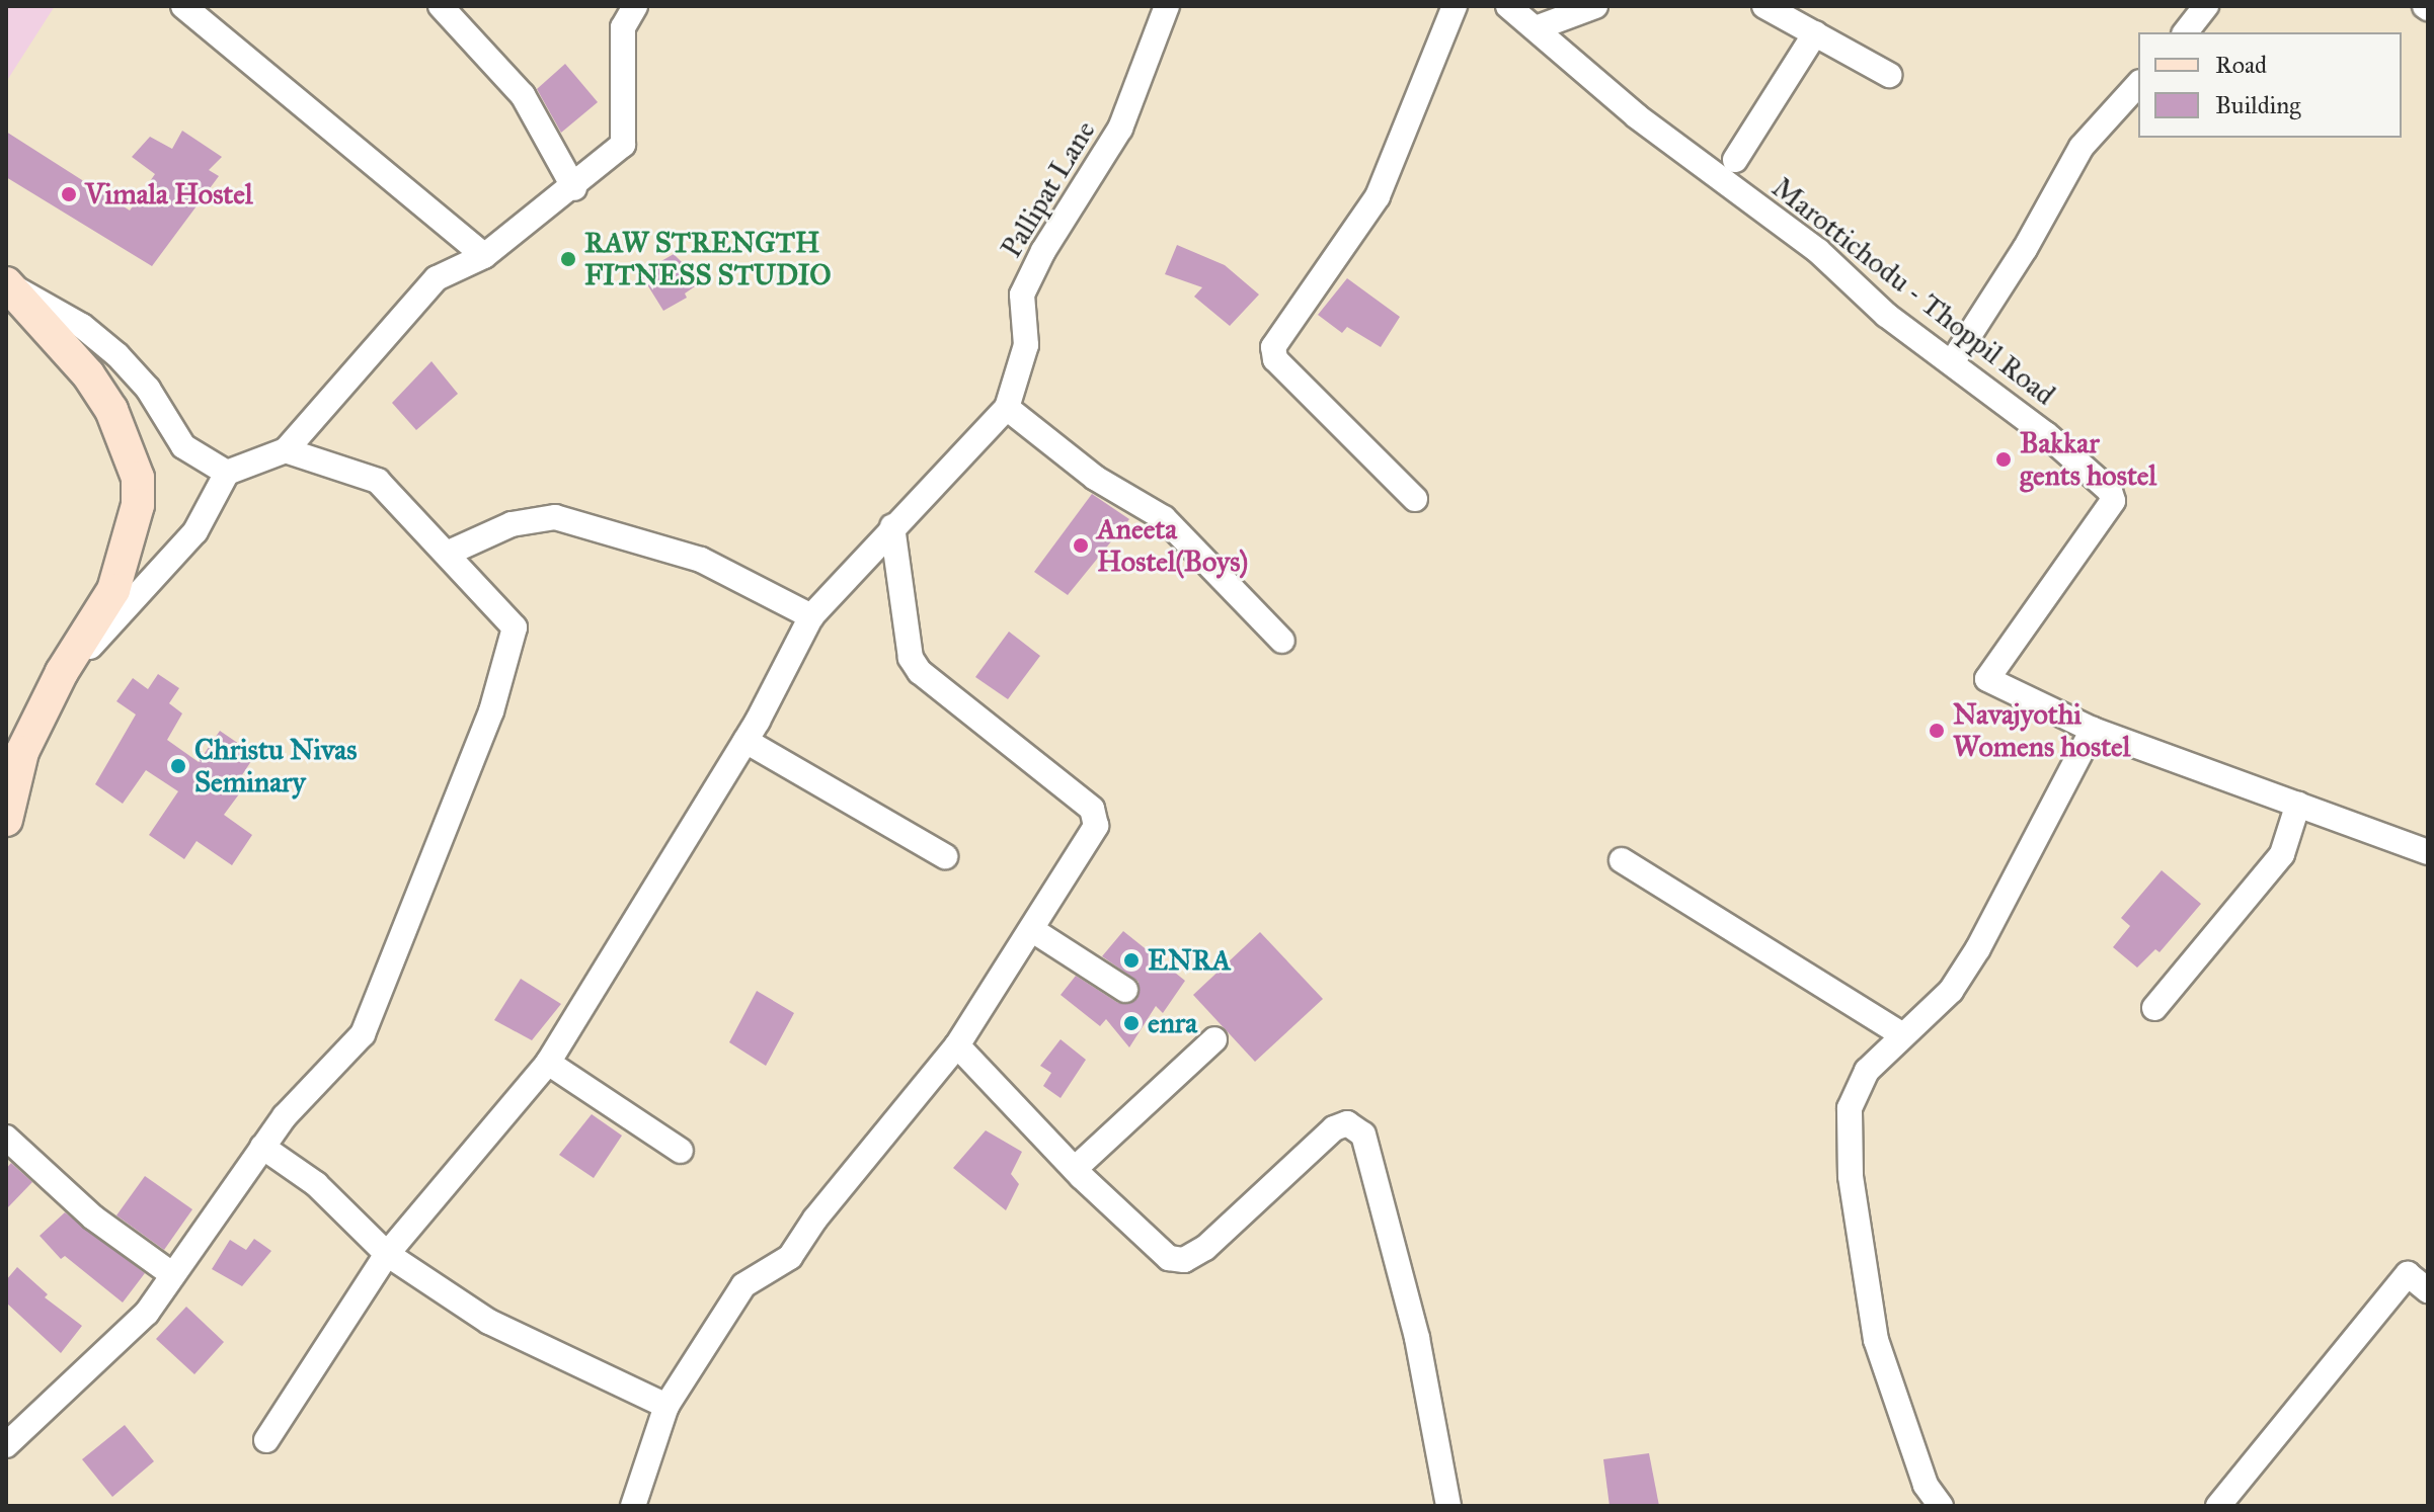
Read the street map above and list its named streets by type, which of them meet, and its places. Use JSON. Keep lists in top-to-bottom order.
{
  "streets": {
    "street": ["Pallipat Lane", "Marottichodu - Thoppil Road"]
  },
  "places": [
    "Vimala Hostel",
    "RAW STRENGTH FITNESS STUDIO",
    "Bakkar gents hostel",
    "Aneeta Hostel(Boys)",
    "Navajyothi Womens hostel",
    "Christu Nivas Seminary",
    "ENRA",
    "enra"
  ],
  "legend": ["Road", "Building"]
}
